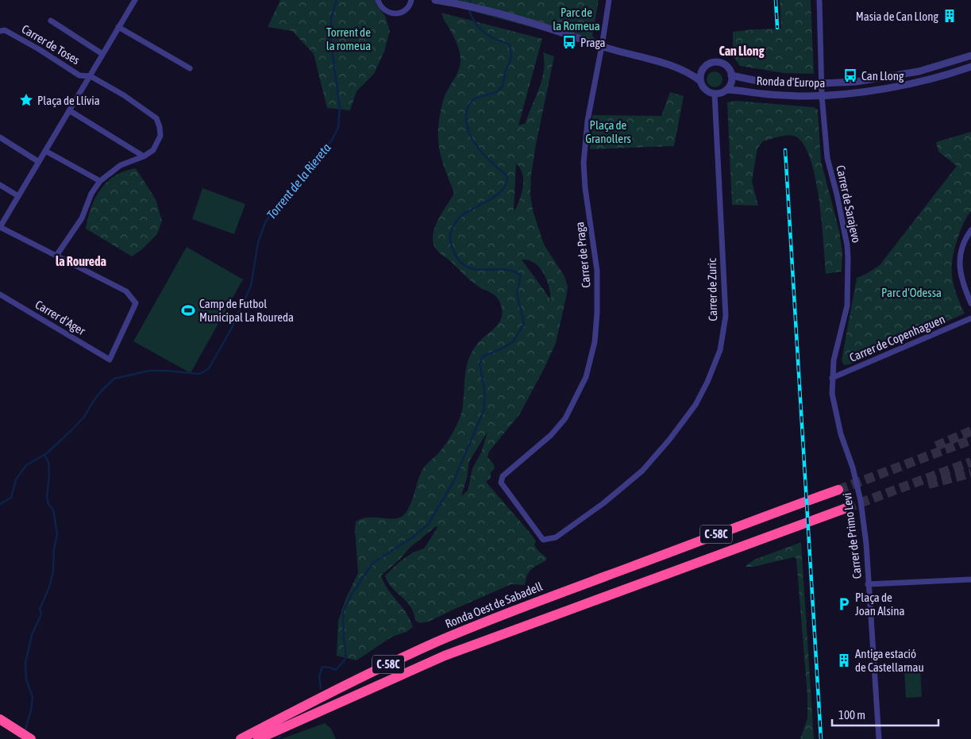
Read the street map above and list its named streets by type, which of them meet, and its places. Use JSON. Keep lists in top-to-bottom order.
{
  "streets": {
    "highway": ["C-58C", "Ronda Oest de Sabadell"],
    "street": [
      "Carrer de Toses",
      "Ronda d'Europa",
      "Carrer de Sarajevo",
      "Carrer de Praga",
      "Carrer de Zuric",
      "Carrer d'Ager",
      "Carrer de Copenhaguen",
      "Carrer de Primo Levi"
    ]
  },
  "crossings": [
    ["Ronda d'Europa", "Carrer de Sarajevo"],
    ["Ronda d'Europa", "Carrer de Zuric"],
    ["Carrer de Sarajevo", "Carrer de Copenhaguen"],
    ["Carrer de Sarajevo", "Carrer de Primo Levi"],
    ["Carrer de Praga", "Carrer de Zuric"]
  ],
  "districts": ["Can Llong", "la Roureda"],
  "water": ["Torrent de la Riereta"],
  "parks": [
    "Parc de la Romeua",
    "Torrent de la romeua",
    "Plaça de Granollers",
    "Parc d'Odessa"
  ],
  "places": {
    "building": ["Masia de Can Llong", "Antiga estació de Castellarnau"],
    "bus stop": ["Praga", "Can Llong"],
    "place": ["Plaça de Llívia"],
    "sports": ["Camp de Futbol Municipal La Roureda"],
    "parking": ["Plaça de Joan Alsina"]
  },
  "scale_bar": "100 m"
}
